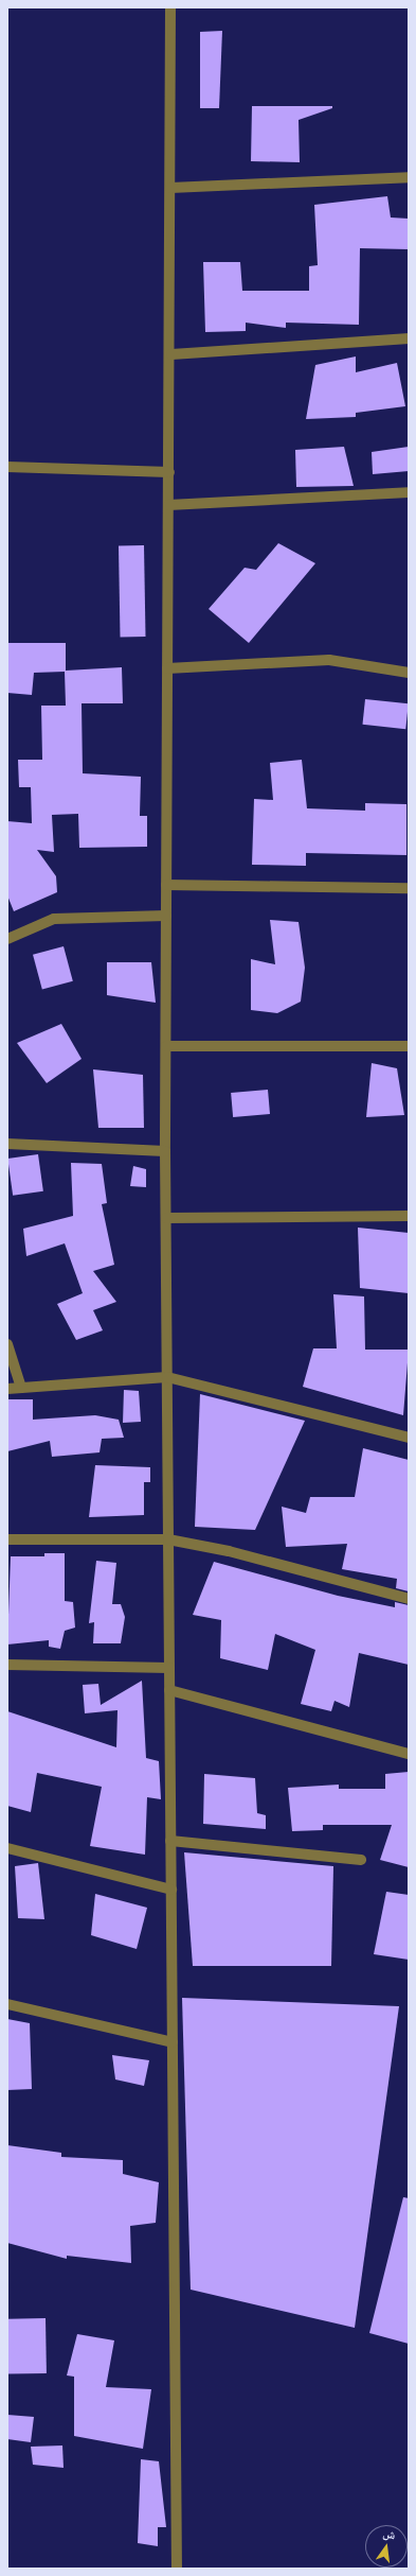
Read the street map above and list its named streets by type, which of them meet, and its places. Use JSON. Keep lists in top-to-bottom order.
{
  "north": "top"
}
